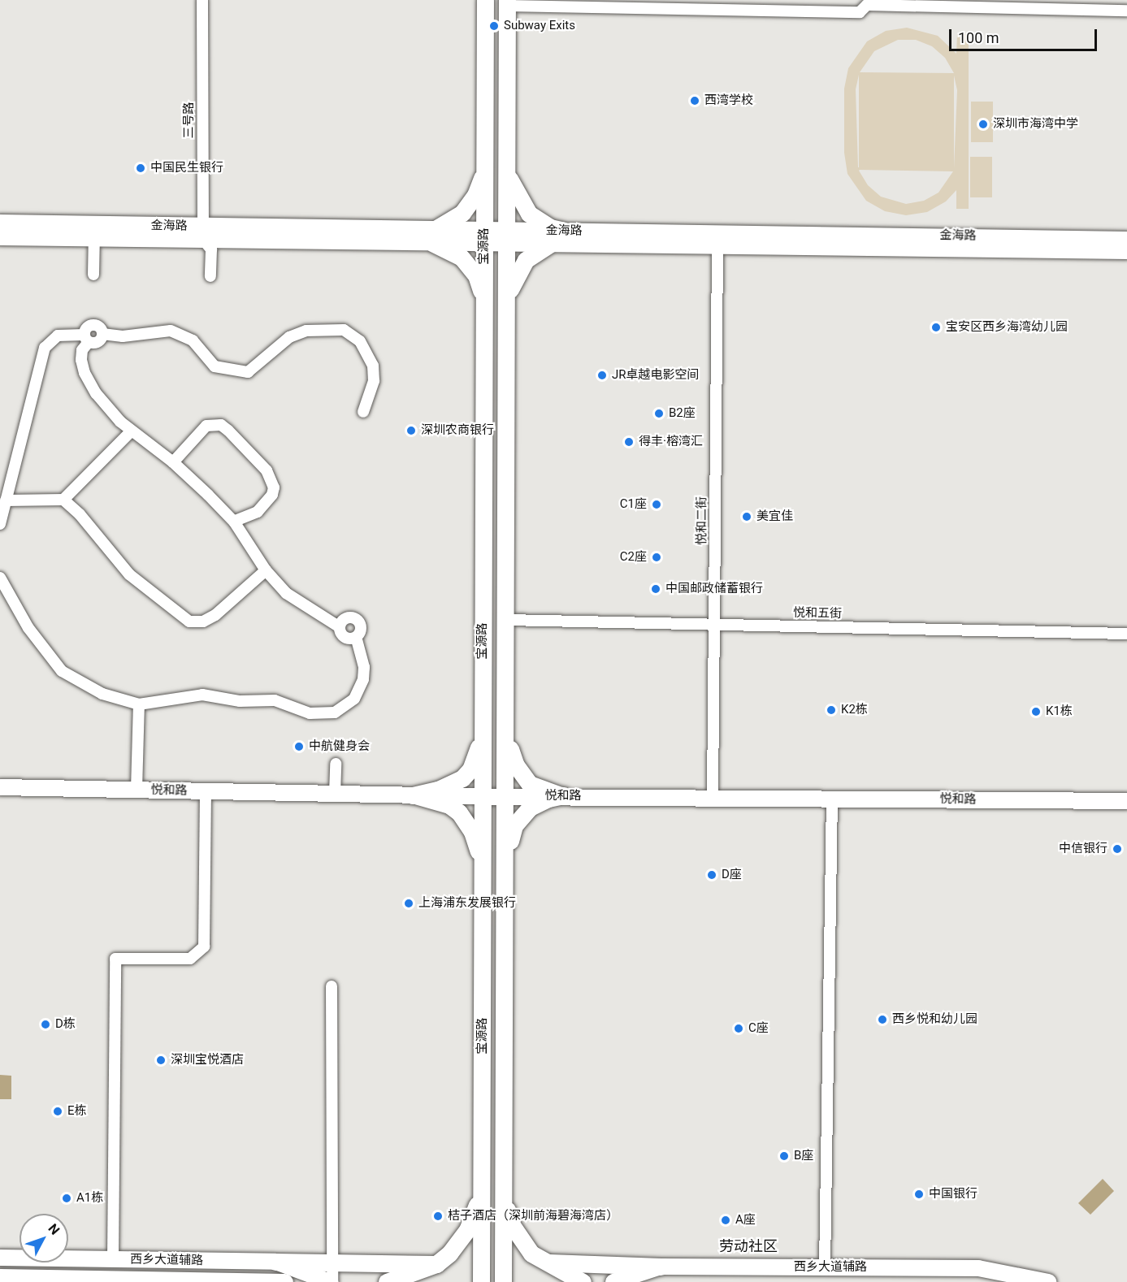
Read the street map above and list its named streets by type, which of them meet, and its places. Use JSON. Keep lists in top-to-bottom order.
{
  "streets": {
    "main road": ["宝源路"],
    "street": [
      "三号路",
      "金海路",
      "悦和二街",
      "悦和五街",
      "悦和路",
      "西乡大道辅路"
    ]
  },
  "crossings": [
    ["三号路", "金海路"],
    ["金海路", "宝源路"],
    ["金海路", "悦和二街"],
    ["宝源路", "悦和五街"],
    ["宝源路", "悦和路"],
    ["悦和二街", "悦和五街"],
    ["悦和二街", "悦和路"]
  ],
  "districts": ["劳动社区"],
  "places": [
    "Subway Exits",
    "西湾学校",
    "深圳市海湾中学",
    "中国民生银行",
    "宝安区西乡海湾幼儿园",
    "JR卓越电影空间",
    "B2座",
    "深圳农商银行",
    "得丰·榕湾汇",
    "C1座",
    "美宜佳",
    "C2座",
    "中国邮政储蓄银行",
    "K2栋",
    "K1栋",
    "中航健身会",
    "中信银行",
    "D座",
    "上海浦东发展银行",
    "西乡悦和幼儿园",
    "D栋",
    "C座",
    "深圳宝悦酒店",
    "E栋",
    "B座",
    "中国银行",
    "A1栋",
    "桔子酒店（深圳前海碧海湾店）",
    "A座"
  ],
  "scale_bar": "100 m",
  "north": "top right"
}
